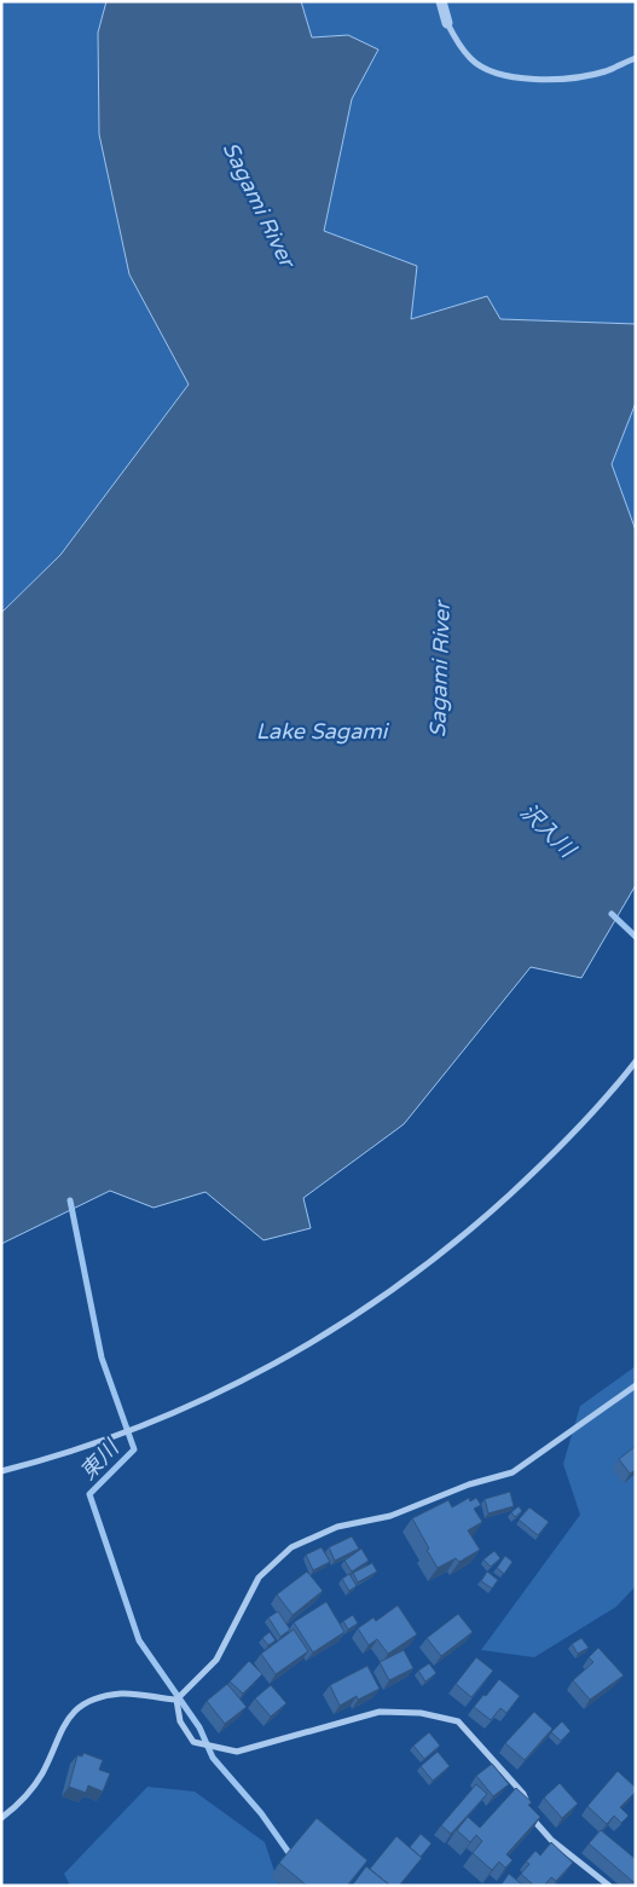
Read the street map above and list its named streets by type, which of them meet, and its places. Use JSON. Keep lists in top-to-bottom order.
{
  "water": [
    "Sagami River",
    "Lake Sagami",
    "沢入川",
    "東川"
  ]
}
